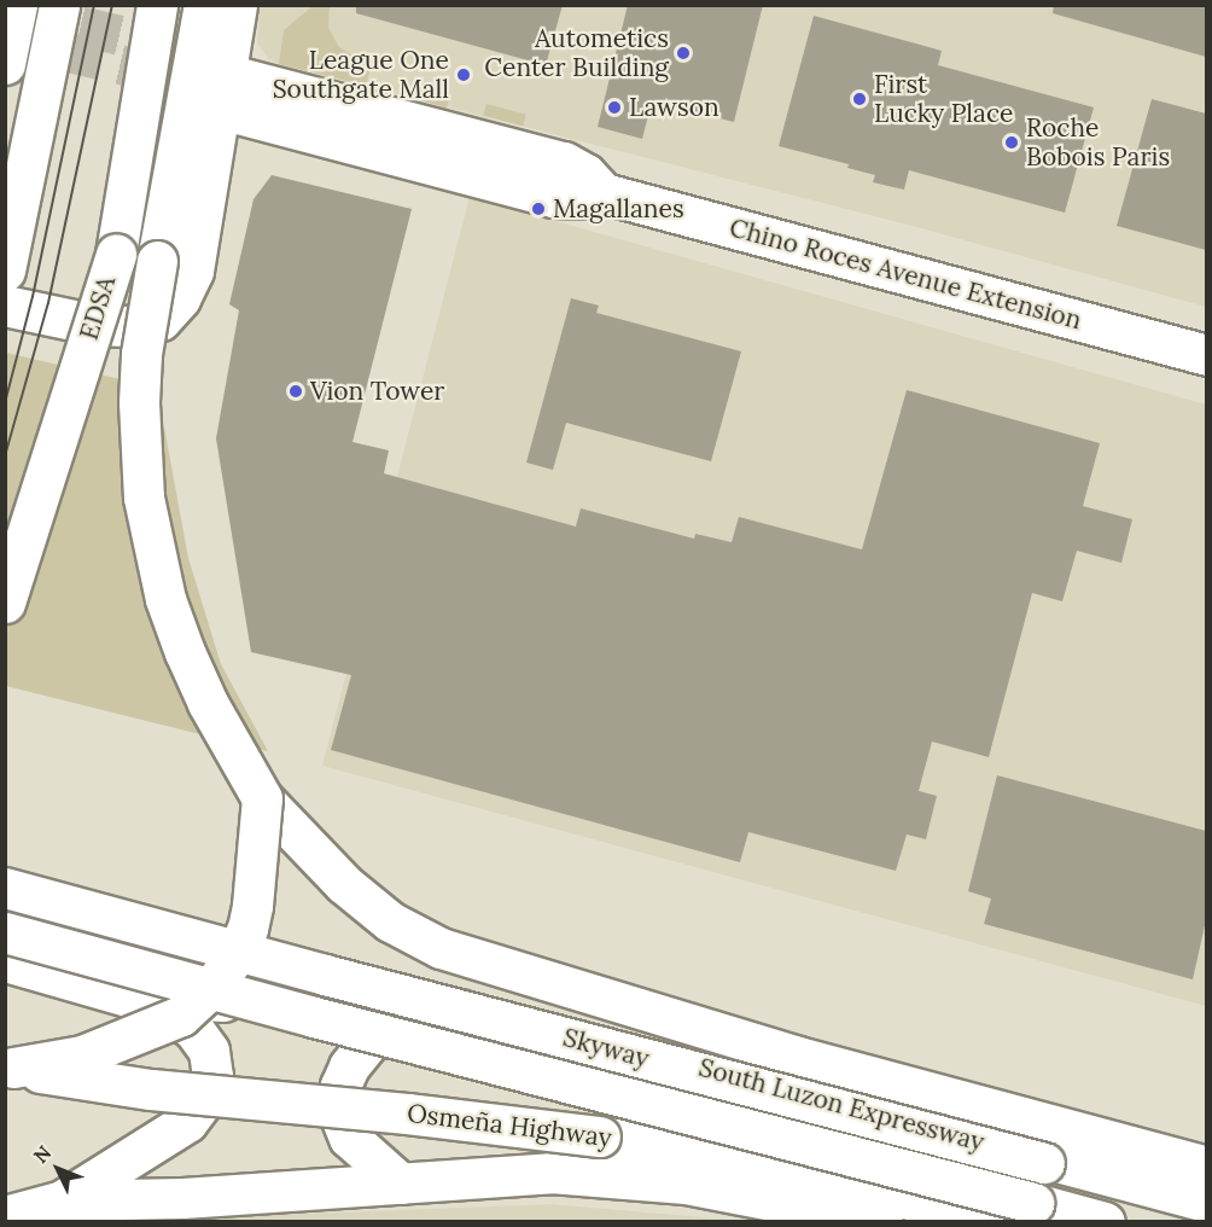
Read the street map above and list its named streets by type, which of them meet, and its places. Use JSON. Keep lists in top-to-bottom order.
{
  "streets": {
    "main road": [
      "Chino Roces Avenue Extension",
      "EDSA",
      "Skyway",
      "South Luzon Expressway",
      "Osmeña Highway"
    ]
  },
  "crossings": [
    ["Skyway", "South Luzon Expressway"]
  ],
  "places": [
    "Autometics Center Building",
    "League One Southgate Mall",
    "First Lucky Place",
    "Lawson",
    "Roche Bobois Paris",
    "Magallanes",
    "Vion Tower"
  ],
  "north": "top left"
}
